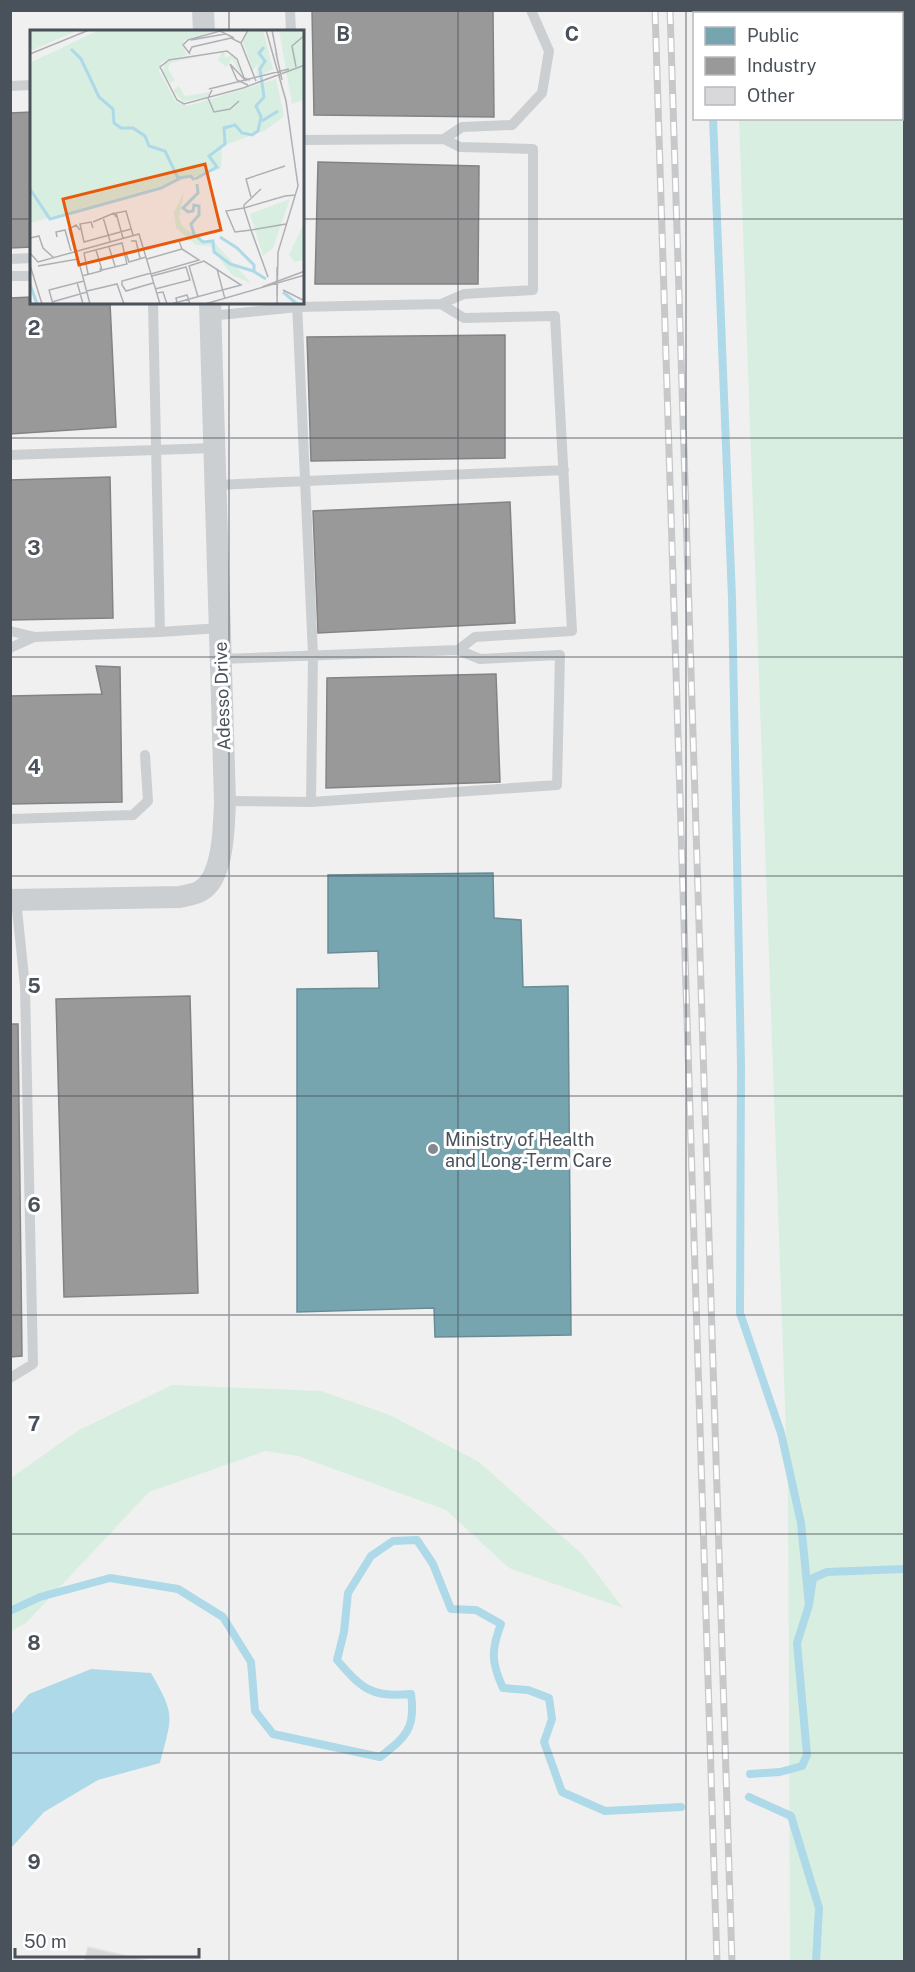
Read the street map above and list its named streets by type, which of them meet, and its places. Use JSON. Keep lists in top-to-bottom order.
{
  "streets": {
    "street": ["Adesso Drive"]
  },
  "places": ["Ministry of Health and Long-Term Care"],
  "legend": ["Public", "Industry", "Other"],
  "scale_bar": "50 m",
  "grid": {
    "columns": ["B", "C"],
    "rows": [
      "2",
      "3",
      "4",
      "5",
      "6",
      "7",
      "8",
      "9"
    ]
  }
}
